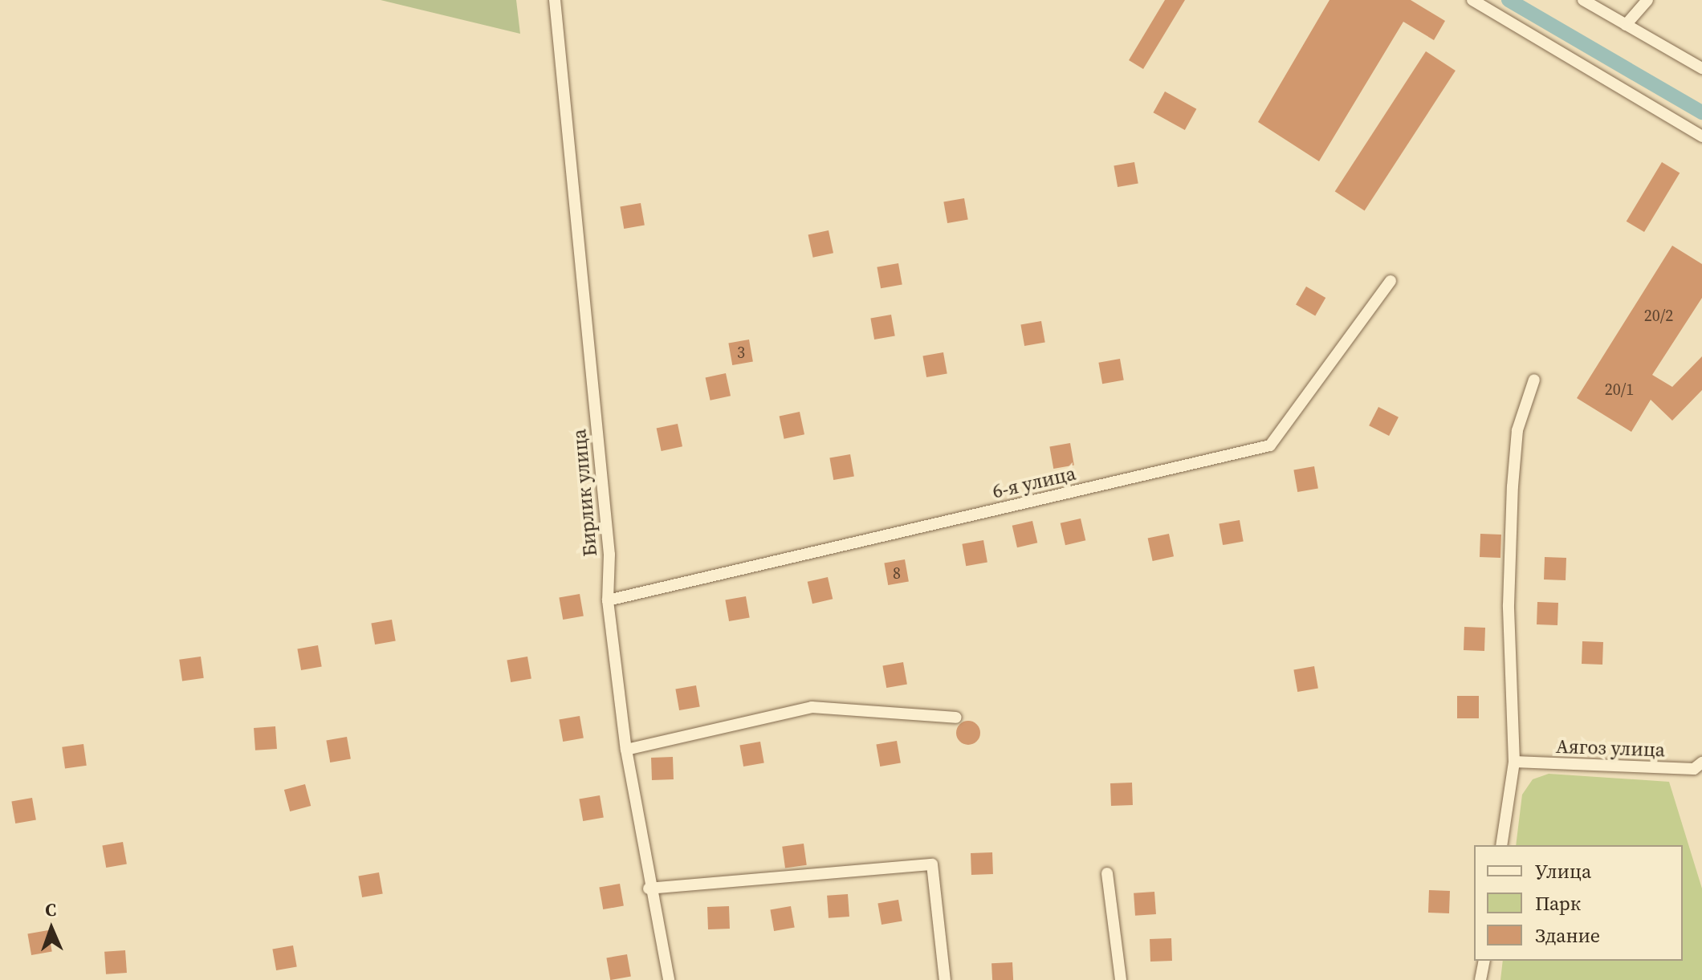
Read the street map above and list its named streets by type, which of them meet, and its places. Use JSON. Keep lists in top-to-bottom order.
{
  "streets": {
    "street": ["6-я улица", "Бирлик улица", "Аягоз улица"]
  },
  "crossings": [
    ["6-я улица", "Бирлик улица"]
  ],
  "house_numbers": [
    "20/2",
    "3",
    "20/1",
    "8"
  ],
  "legend": ["Улица", "Парк", "Здание"],
  "north": "top"
}
